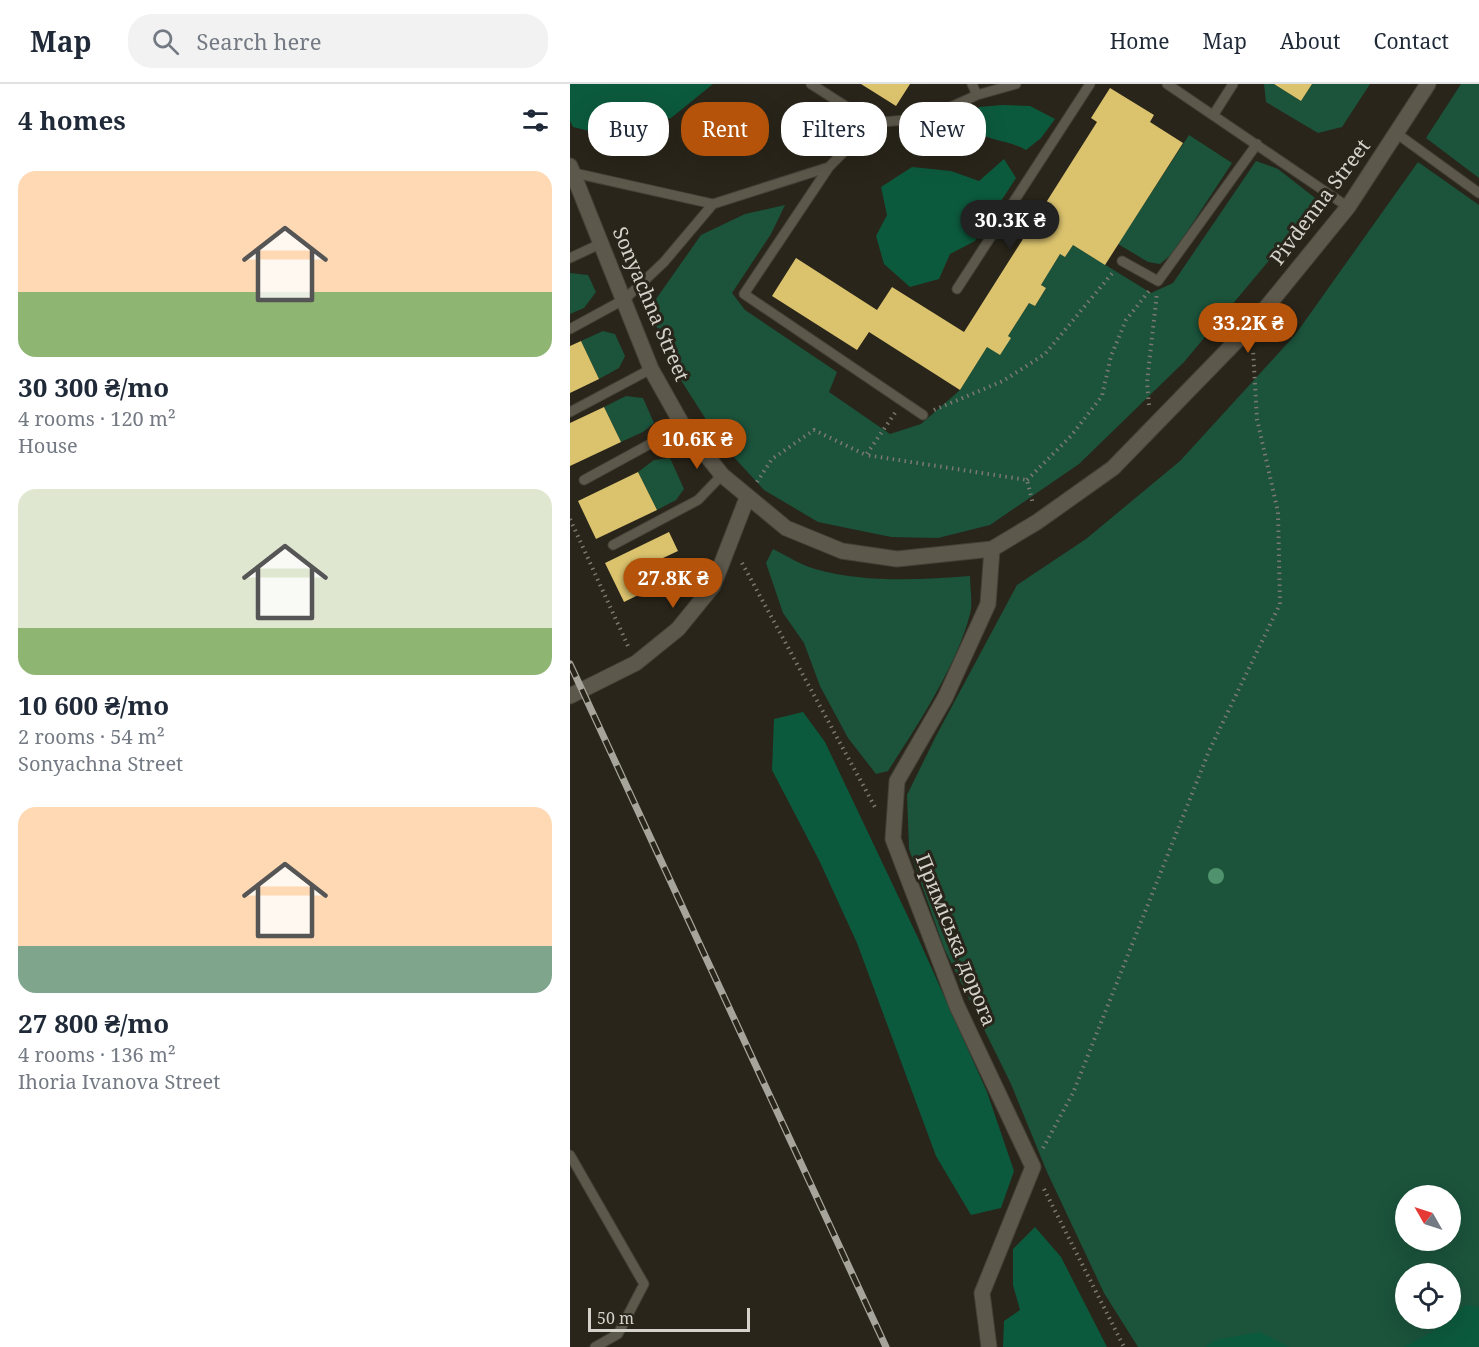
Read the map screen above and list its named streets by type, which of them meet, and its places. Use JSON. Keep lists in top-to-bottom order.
{
  "streets": {
    "street": ["Pivdenna Street", "Sonyachna Street", "Приміська дорога"]
  },
  "crossings": [
    ["Pivdenna Street", "Sonyachna Street"],
    ["Pivdenna Street", "Приміська дорога"],
    ["Sonyachna Street", "Приміська дорога"]
  ],
  "scale_bar": "50 m",
  "north": "top left",
  "page": {
    "header": "Map",
    "search": "Search here",
    "nav": [
      "Home",
      "Map",
      "About",
      "Contact"
    ],
    "heading": "4 homes",
    "chip": [
      "Buy",
      "Rent",
      "Filters",
      "New"
    ],
    "list": [
      {
        "name": "30 300 ₴/mo",
        "note": "4 rooms · 120 m² · House"
      },
      {
        "name": "10 600 ₴/mo",
        "note": "2 rooms · 54 m² · Sonyachna Street"
      },
      {
        "name": "27 800 ₴/mo",
        "note": "4 rooms · 136 m² · Ihoria Ivanova Street"
      }
    ],
    "price": [
      "30.3K ₴",
      "33.2K ₴",
      "10.6K ₴",
      "27.8K ₴"
    ],
    "scale": "50 m"
  }
}
